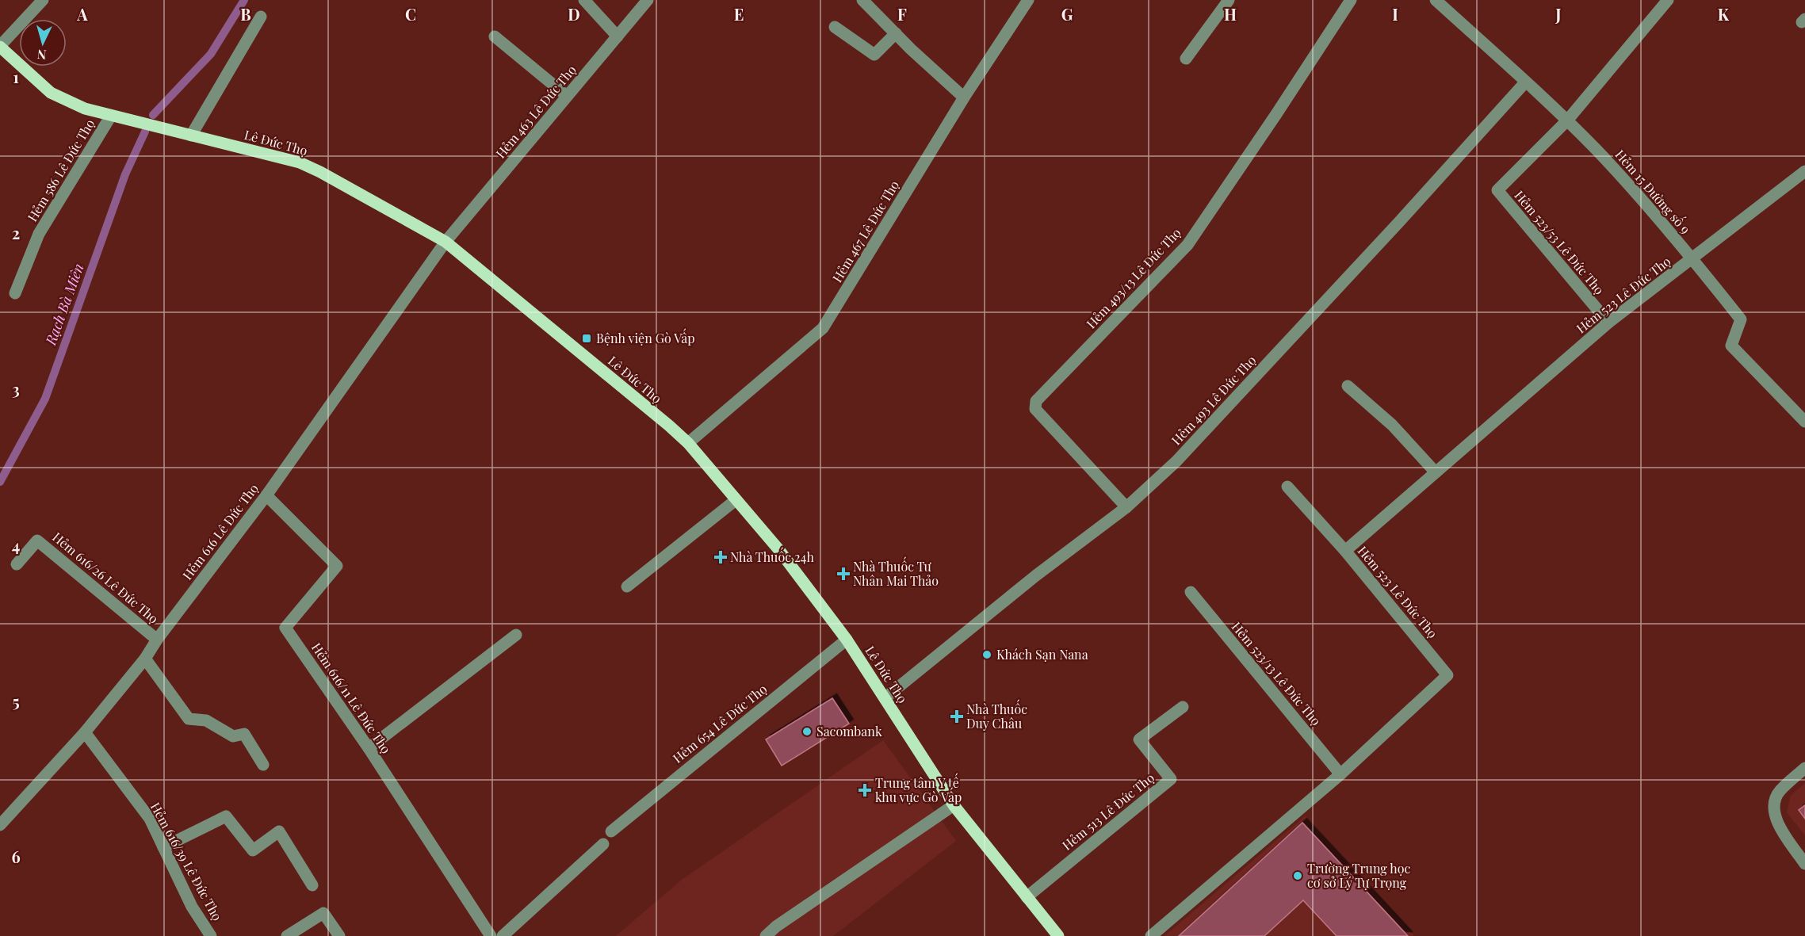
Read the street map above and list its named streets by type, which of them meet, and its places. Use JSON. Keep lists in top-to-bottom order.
{
  "streets": {
    "main road": ["Lê Đức Thọ"],
    "street": [
      "Hẻm 463 Lê Đức Thọ",
      "Hẻm 586 Lê Đức Thọ",
      "Hẻm 15 Đường số 9",
      "Hẻm 467 Lê Đức Thọ",
      "Hẻm 523/53 Lê Đức Thọ",
      "Hẻm 493/13 Lê Đức Thọ",
      "Hẻm 523 Lê Đức Thọ",
      "Hẻm 493 Lê Đức Thọ",
      "Hẻm 616 Lê Đức Thọ",
      "Hẻm 616/26 Lê Đức Thọ",
      "Hẻm 523/13 Lê Đức Thọ",
      "Hẻm 616/11 Lê Đức Thọ",
      "Hẻm 654 Lê Đức Thọ",
      "Hẻm 513 Lê Đức Thọ",
      "Hẻm 616/39 Lê Đức Thọ"
    ]
  },
  "crossings": [
    ["Hẻm 463 Lê Đức Thọ", "Lê Đức Thọ"],
    ["Hẻm 463 Lê Đức Thọ", "Hẻm 616 Lê Đức Thọ"],
    ["Lê Đức Thọ", "Hẻm 586 Lê Đức Thọ"],
    ["Lê Đức Thọ", "Hẻm 467 Lê Đức Thọ"],
    ["Lê Đức Thọ", "Hẻm 493 Lê Đức Thọ"],
    ["Lê Đức Thọ", "Hẻm 616 Lê Đức Thọ"],
    ["Lê Đức Thọ", "Hẻm 654 Lê Đức Thọ"],
    ["Lê Đức Thọ", "Hẻm 513 Lê Đức Thọ"],
    ["Hẻm 15 Đường số 9", "Hẻm 523/53 Lê Đức Thọ"],
    ["Hẻm 15 Đường số 9", "Hẻm 523 Lê Đức Thọ"],
    ["Hẻm 15 Đường số 9", "Hẻm 493 Lê Đức Thọ"],
    ["Hẻm 523/53 Lê Đức Thọ", "Hẻm 523 Lê Đức Thọ"],
    ["Hẻm 493/13 Lê Đức Thọ", "Hẻm 493 Lê Đức Thọ"],
    ["Hẻm 523 Lê Đức Thọ", "Hẻm 523/13 Lê Đức Thọ"],
    ["Hẻm 616 Lê Đức Thọ", "Hẻm 616/26 Lê Đức Thọ"],
    ["Hẻm 616 Lê Đức Thọ", "Hẻm 616/11 Lê Đức Thọ"],
    ["Hẻm 616 Lê Đức Thọ", "Hẻm 616/39 Lê Đức Thọ"]
  ],
  "water": ["Rạch Bà Miên"],
  "places": {
    "transit": ["Bệnh viện Gò Vấp"],
    "health": [
      "Nhà Thuốc 24h",
      "Nhà Thuốc Tư Nhân Mai Thảo",
      "Nhà Thuốc Duy Châu",
      "Trung tâm Y tế khu vực Gò Vấp"
    ],
    "other": ["Khách Sạn Nana", "Sacombank", "Trường Trung học cơ sở Lý Tự Trọng"]
  },
  "north": "bottom",
  "grid": {
    "columns": [
      "A",
      "B",
      "C",
      "D",
      "E",
      "F",
      "G",
      "H",
      "I",
      "J",
      "K"
    ],
    "rows": [
      "1",
      "2",
      "3",
      "4",
      "5",
      "6"
    ]
  }
}
